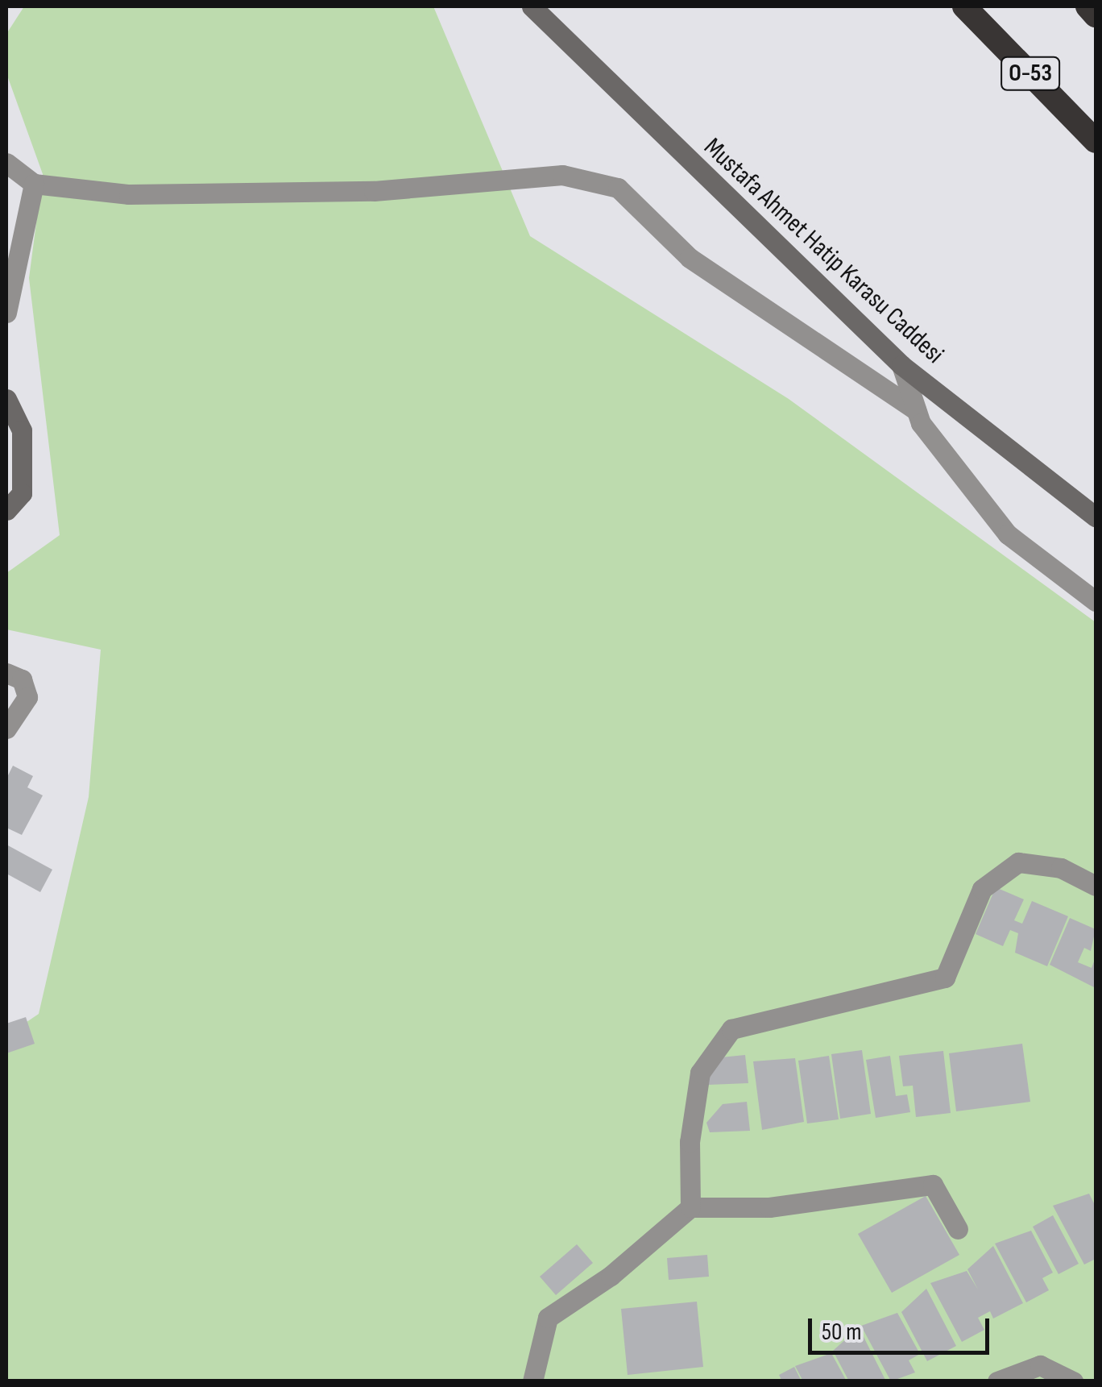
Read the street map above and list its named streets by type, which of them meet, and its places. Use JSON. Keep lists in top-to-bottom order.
{
  "streets": {
    "highway": ["O-53"],
    "street": ["Mustafa Ahmet Hatip Karasu Caddesi"]
  },
  "scale_bar": "50 m"
}
